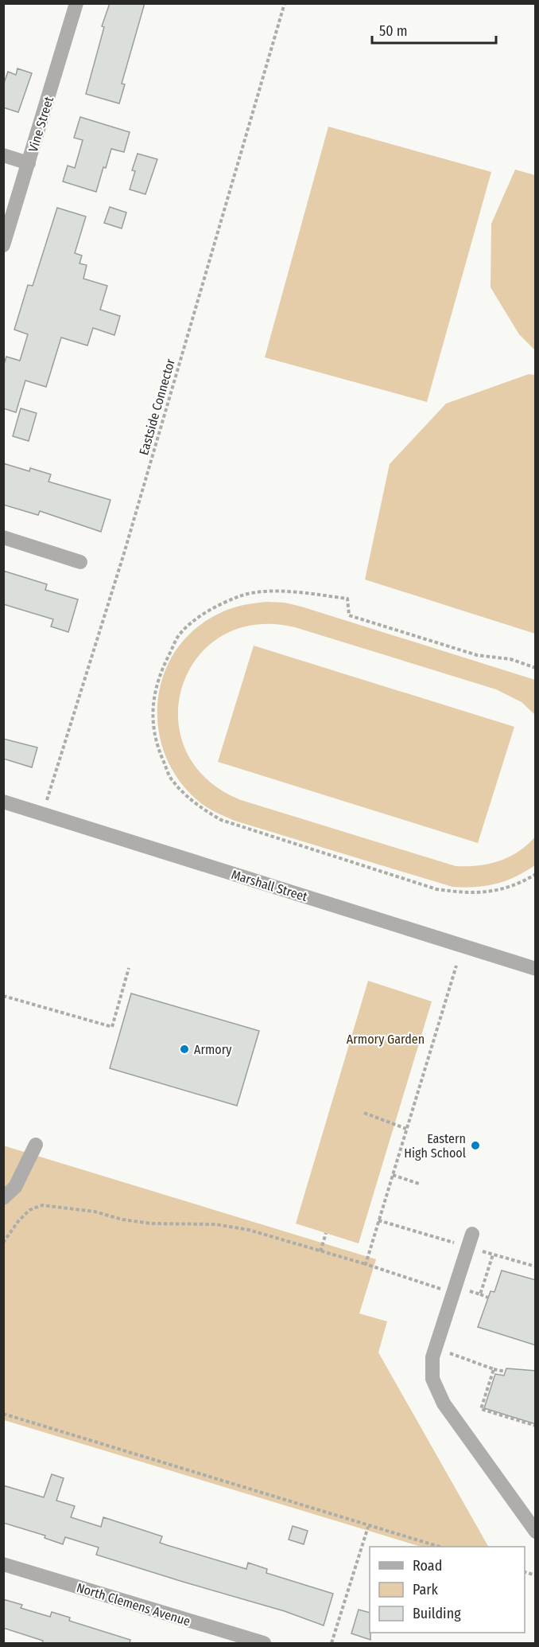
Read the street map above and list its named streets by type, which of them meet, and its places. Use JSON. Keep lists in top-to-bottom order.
{
  "streets": {
    "street": ["Vine Street", "Marshall Street", "North Clemens Avenue"],
    "path": ["Eastside Connector"]
  },
  "crossings": [
    ["Eastside Connector", "Marshall Street"]
  ],
  "parks": ["Armory Garden"],
  "places": ["Armory", "Eastern High School"],
  "legend": ["Road", "Park", "Building"],
  "scale_bar": "50 m"
}
